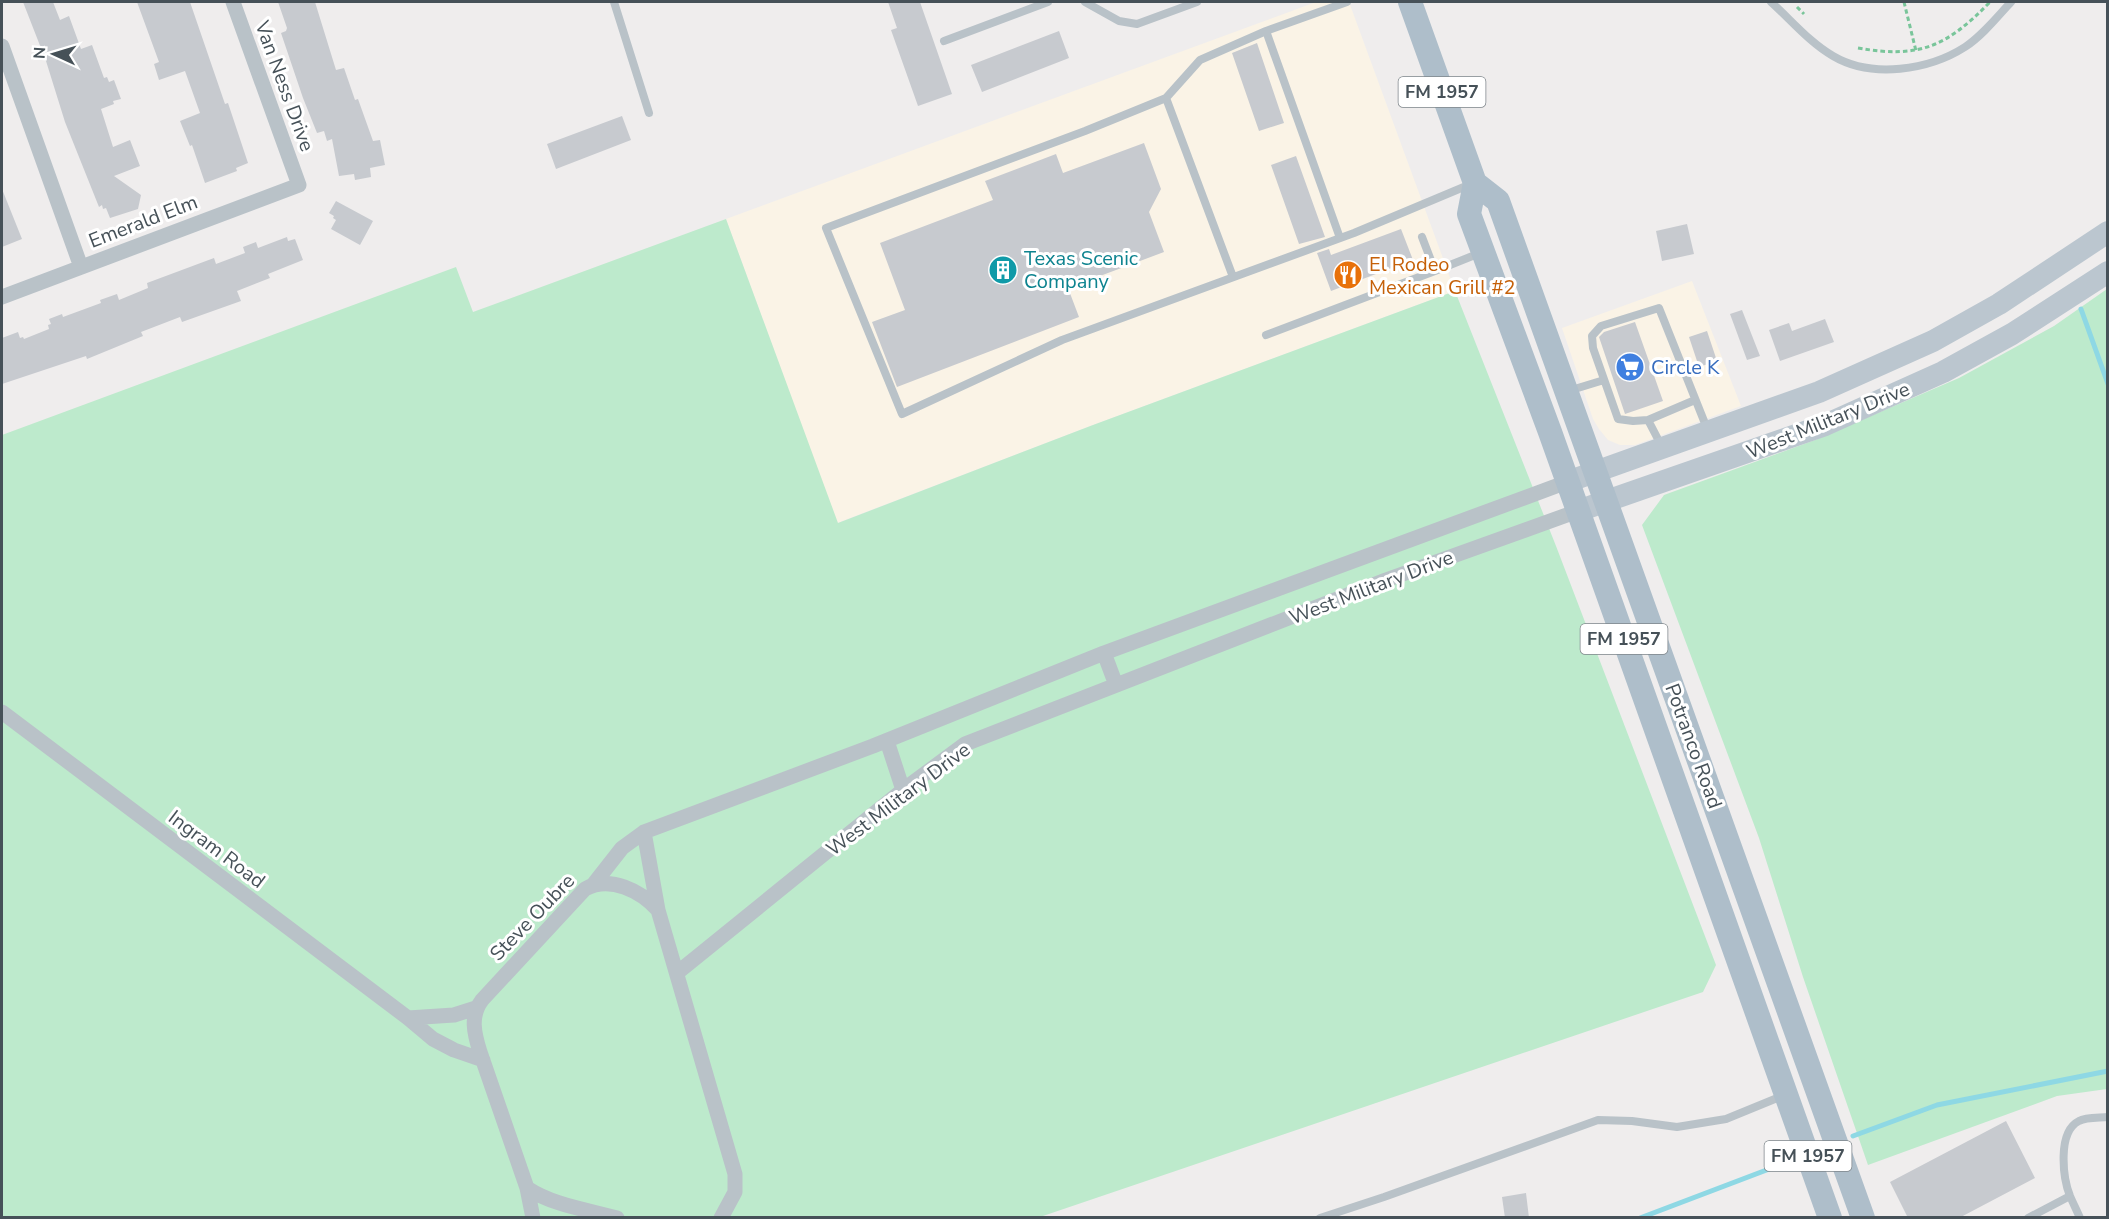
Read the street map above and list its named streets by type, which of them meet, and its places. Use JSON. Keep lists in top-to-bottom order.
{
  "streets": {
    "main road": ["FM 1957", "West Military Drive", "Potranco Road"],
    "street": [
      "Van Ness Drive",
      "Emerald Elm",
      "Ingram Road",
      "Steve Oubre"
    ]
  },
  "crossings": [
    ["Van Ness Drive", "Emerald Elm"],
    ["FM 1957", "Potranco Road"],
    ["West Military Drive", "Potranco Road"],
    ["West Military Drive", "Steve Oubre"]
  ],
  "places": {
    "building": ["Texas Scenic Company"],
    "restaurant": ["El Rodeo Mexican Grill #2"],
    "supermarket": ["Circle K"]
  },
  "north": "left"
}
